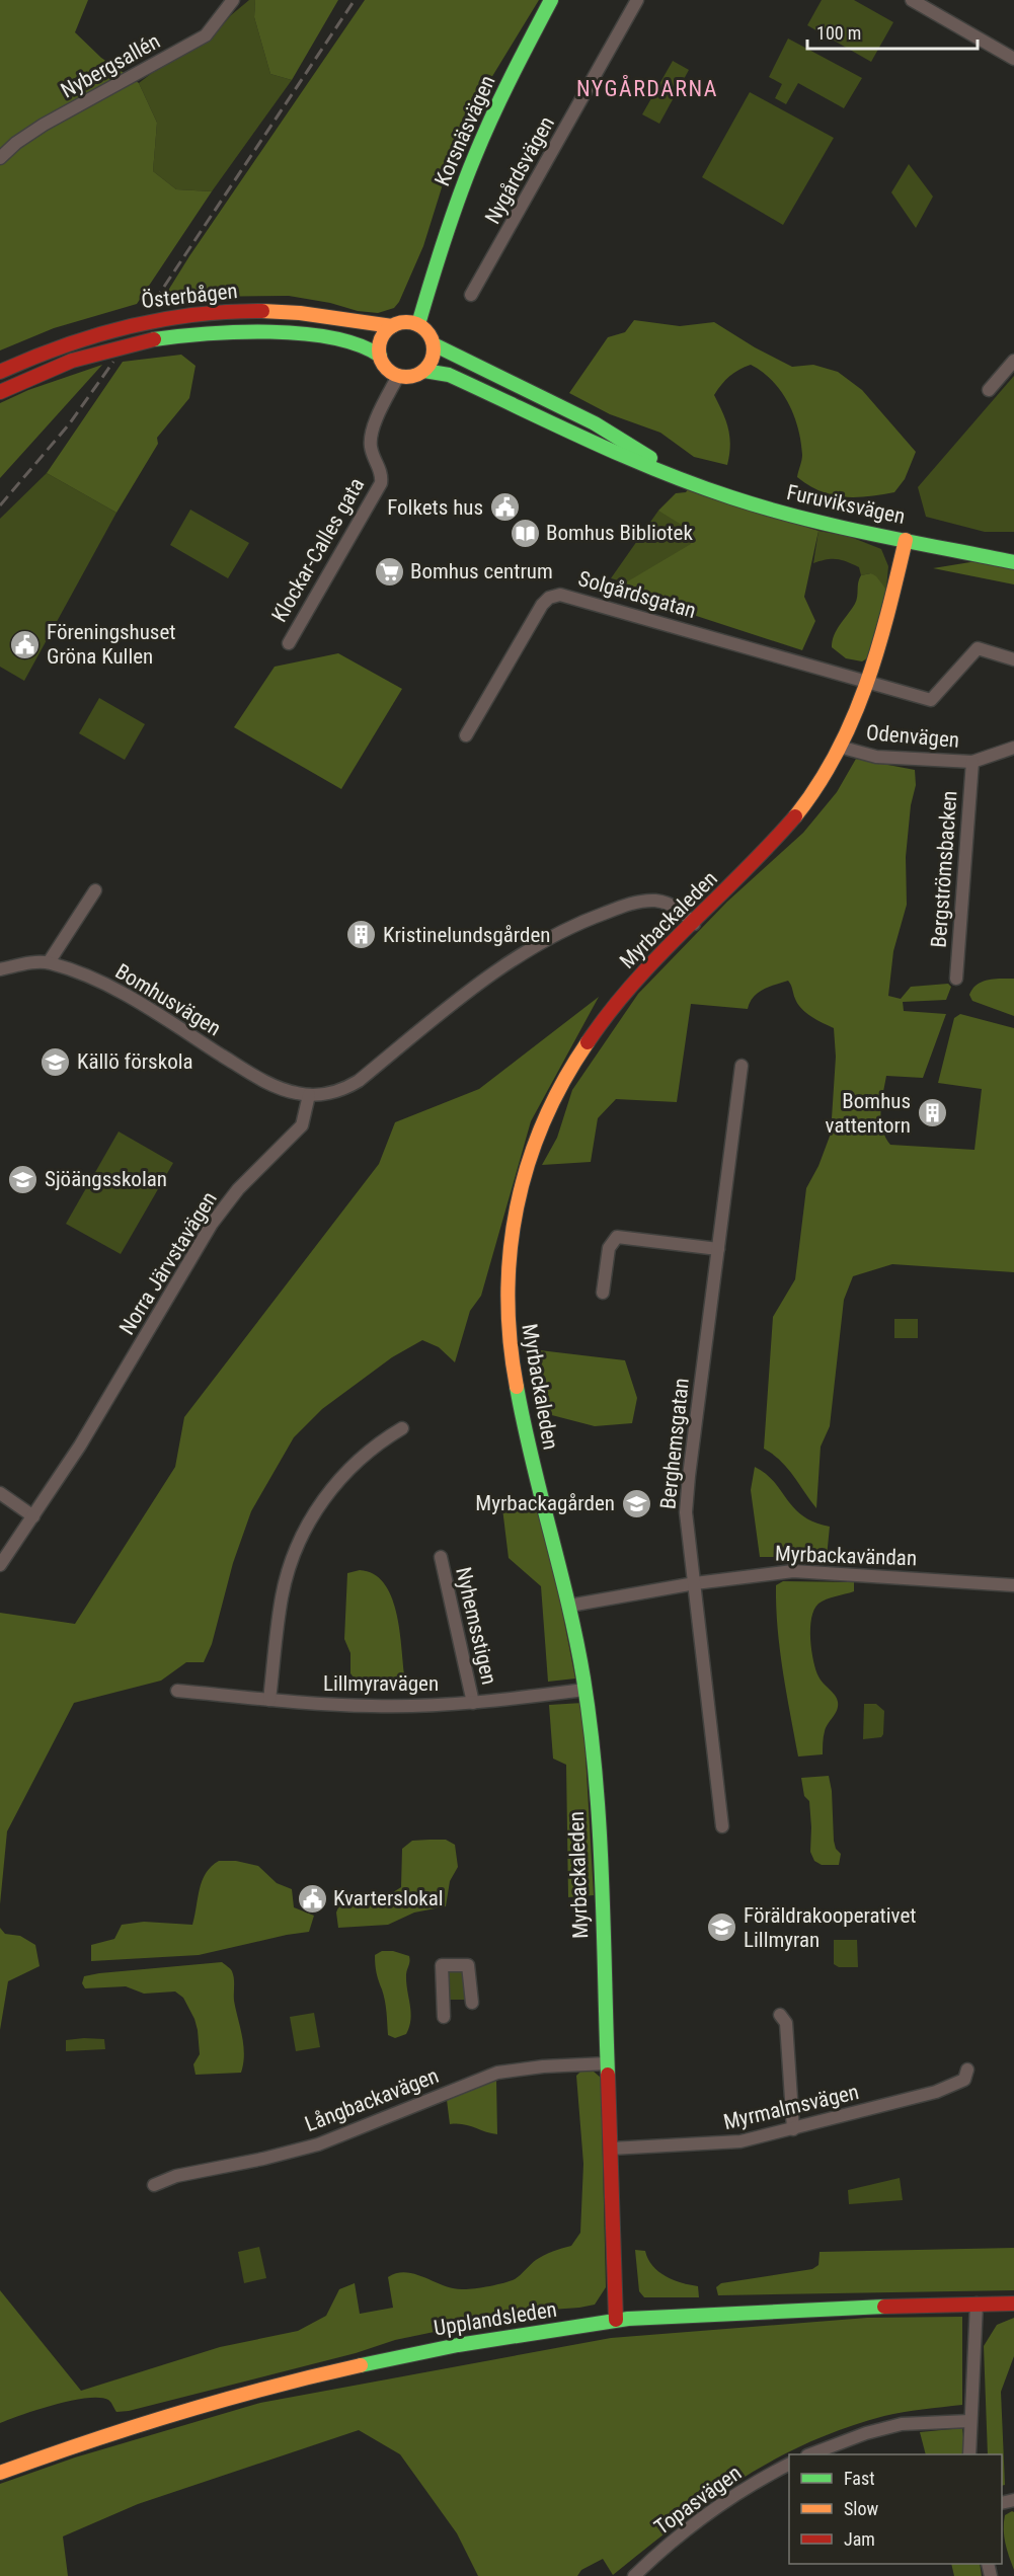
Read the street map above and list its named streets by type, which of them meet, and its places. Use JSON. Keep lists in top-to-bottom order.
{
  "streets": {
    "street": [
      "Nybergsallén",
      "Korsnäsvägen",
      "Nygårdsvägen",
      "Österbågen",
      "Furuviksvägen",
      "Klockar-Calles gata",
      "Solgårdsgatan",
      "Odenvägen",
      "Bergströmsbacken",
      "Myrbackaleden",
      "Bomhusvägen",
      "Norra Järvstavägen",
      "Berghemsgatan",
      "Myrbackavändan",
      "Nyhemsstigen",
      "Lillmyravägen",
      "Långbackavägen",
      "Myrmalmsvägen",
      "Upplandsleden",
      "Topasvägen"
    ]
  },
  "crossings": [
    ["Korsnäsvägen", "Österbågen"],
    ["Korsnäsvägen", "Furuviksvägen"],
    ["Korsnäsvägen", "Klockar-Calles gata"],
    ["Österbågen", "Furuviksvägen"],
    ["Österbågen", "Klockar-Calles gata"],
    ["Furuviksvägen", "Klockar-Calles gata"],
    ["Furuviksvägen", "Myrbackaleden"],
    ["Solgårdsgatan", "Myrbackaleden"],
    ["Odenvägen", "Bergströmsbacken"],
    ["Odenvägen", "Myrbackaleden"],
    ["Myrbackaleden", "Myrbackavändan"],
    ["Myrbackaleden", "Lillmyravägen"],
    ["Myrbackaleden", "Långbackavägen"],
    ["Myrbackaleden", "Myrmalmsvägen"],
    ["Myrbackaleden", "Upplandsleden"],
    ["Bomhusvägen", "Norra Järvstavägen"],
    ["Berghemsgatan", "Myrbackavändan"],
    ["Nyhemsstigen", "Lillmyravägen"]
  ],
  "districts": ["NYGÅRDARNA"],
  "places": {
    "public building": ["Folkets hus", "Föreningshuset Gröna Kullen", "Kvarterslokal"],
    "library": ["Bomhus Bibliotek"],
    "supermarket": ["Bomhus centrum"],
    "building": ["Kristinelundsgården", "Bomhus vattentorn"],
    "school or university": [
      "Källö förskola",
      "Sjöängsskolan",
      "Myrbackagården",
      "Föräldrakooperativet Lillmyran"
    ]
  },
  "legend": ["Fast", "Slow", "Jam"],
  "scale_bar": "100 m"
}
